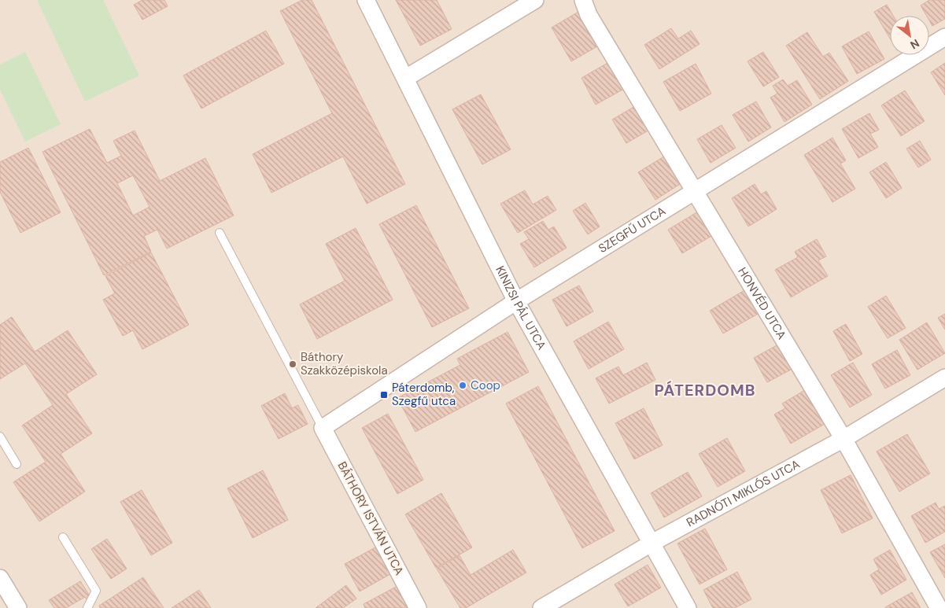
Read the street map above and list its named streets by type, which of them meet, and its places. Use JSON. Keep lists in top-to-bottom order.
{
  "streets": {
    "street": [
      "SZEGFŰ UTCA",
      "HONVÉD UTCA",
      "KINIZSI PÁL UTCA",
      "RADNÓTI MIKLÓS UTCA",
      "BÁTHORY ISTVÁN UTCA"
    ]
  },
  "crossings": [
    ["SZEGFŰ UTCA", "HONVÉD UTCA"],
    ["SZEGFŰ UTCA", "KINIZSI PÁL UTCA"],
    ["SZEGFŰ UTCA", "BÁTHORY ISTVÁN UTCA"],
    ["HONVÉD UTCA", "RADNÓTI MIKLÓS UTCA"],
    ["KINIZSI PÁL UTCA", "RADNÓTI MIKLÓS UTCA"]
  ],
  "districts": ["PÁTERDOMB"],
  "places": {
    "other": ["Báthory Szakközépiskola", "Coop"],
    "transit": ["Páterdomb, Szegfű utca"]
  },
  "north": "bottom right"
}
